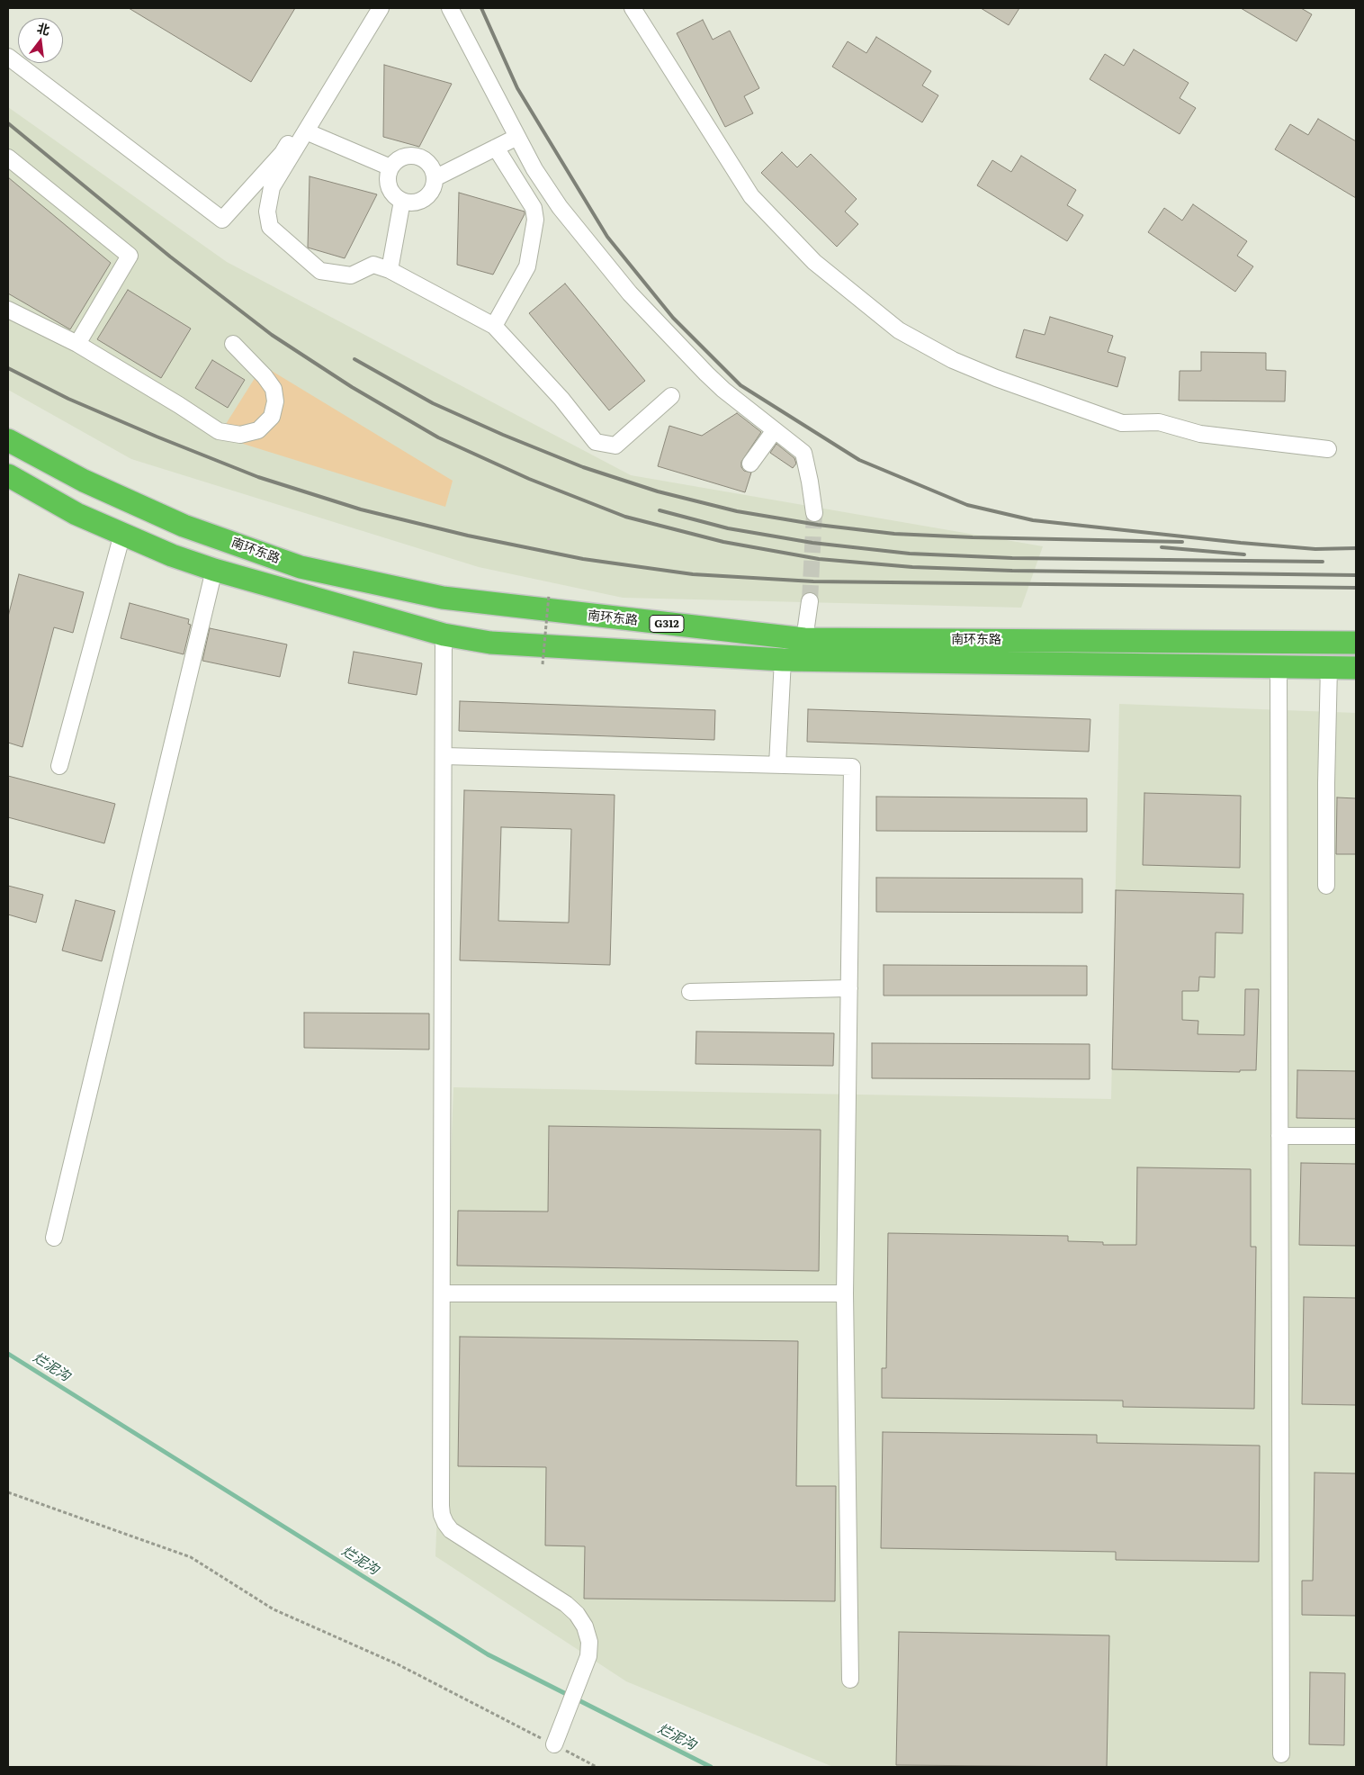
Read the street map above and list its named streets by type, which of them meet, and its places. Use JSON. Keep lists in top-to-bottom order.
{
  "streets": {
    "highway": ["南环东路", "G312"]
  },
  "water": ["烂泥沟"],
  "north": "top"
}
